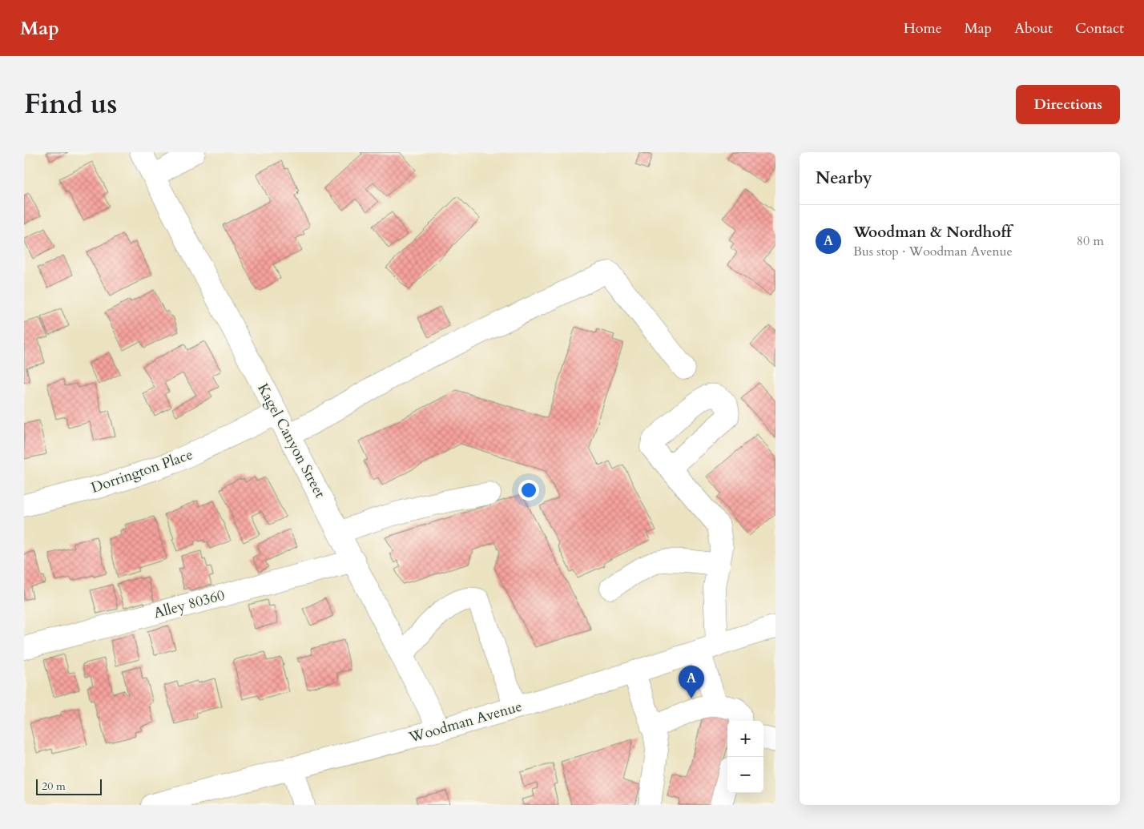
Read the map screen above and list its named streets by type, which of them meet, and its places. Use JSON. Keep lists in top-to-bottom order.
{
  "streets": {
    "street": [
      "Kagel Canyon Street",
      "Dorrington Place",
      "Alley 80360",
      "Woodman Avenue"
    ]
  },
  "crossings": [
    ["Kagel Canyon Street", "Dorrington Place"],
    ["Kagel Canyon Street", "Alley 80360"],
    ["Kagel Canyon Street", "Woodman Avenue"]
  ],
  "scale_bar": "20 m",
  "page": {
    "header": "Map",
    "nav": [
      "Home",
      "Map",
      "About",
      "Contact"
    ],
    "title": "Find us",
    "buttons": "Directions",
    "heading": "Nearby",
    "list": [
      {
        "mark": "A",
        "name": "Woodman & Nordhoff",
        "note": "Bus stop · Woodman Avenue",
        "value": "80 m"
      }
    ],
    "pins": "A",
    "map_buttons": ["+", "−"],
    "scale": "20 m"
  }
}
